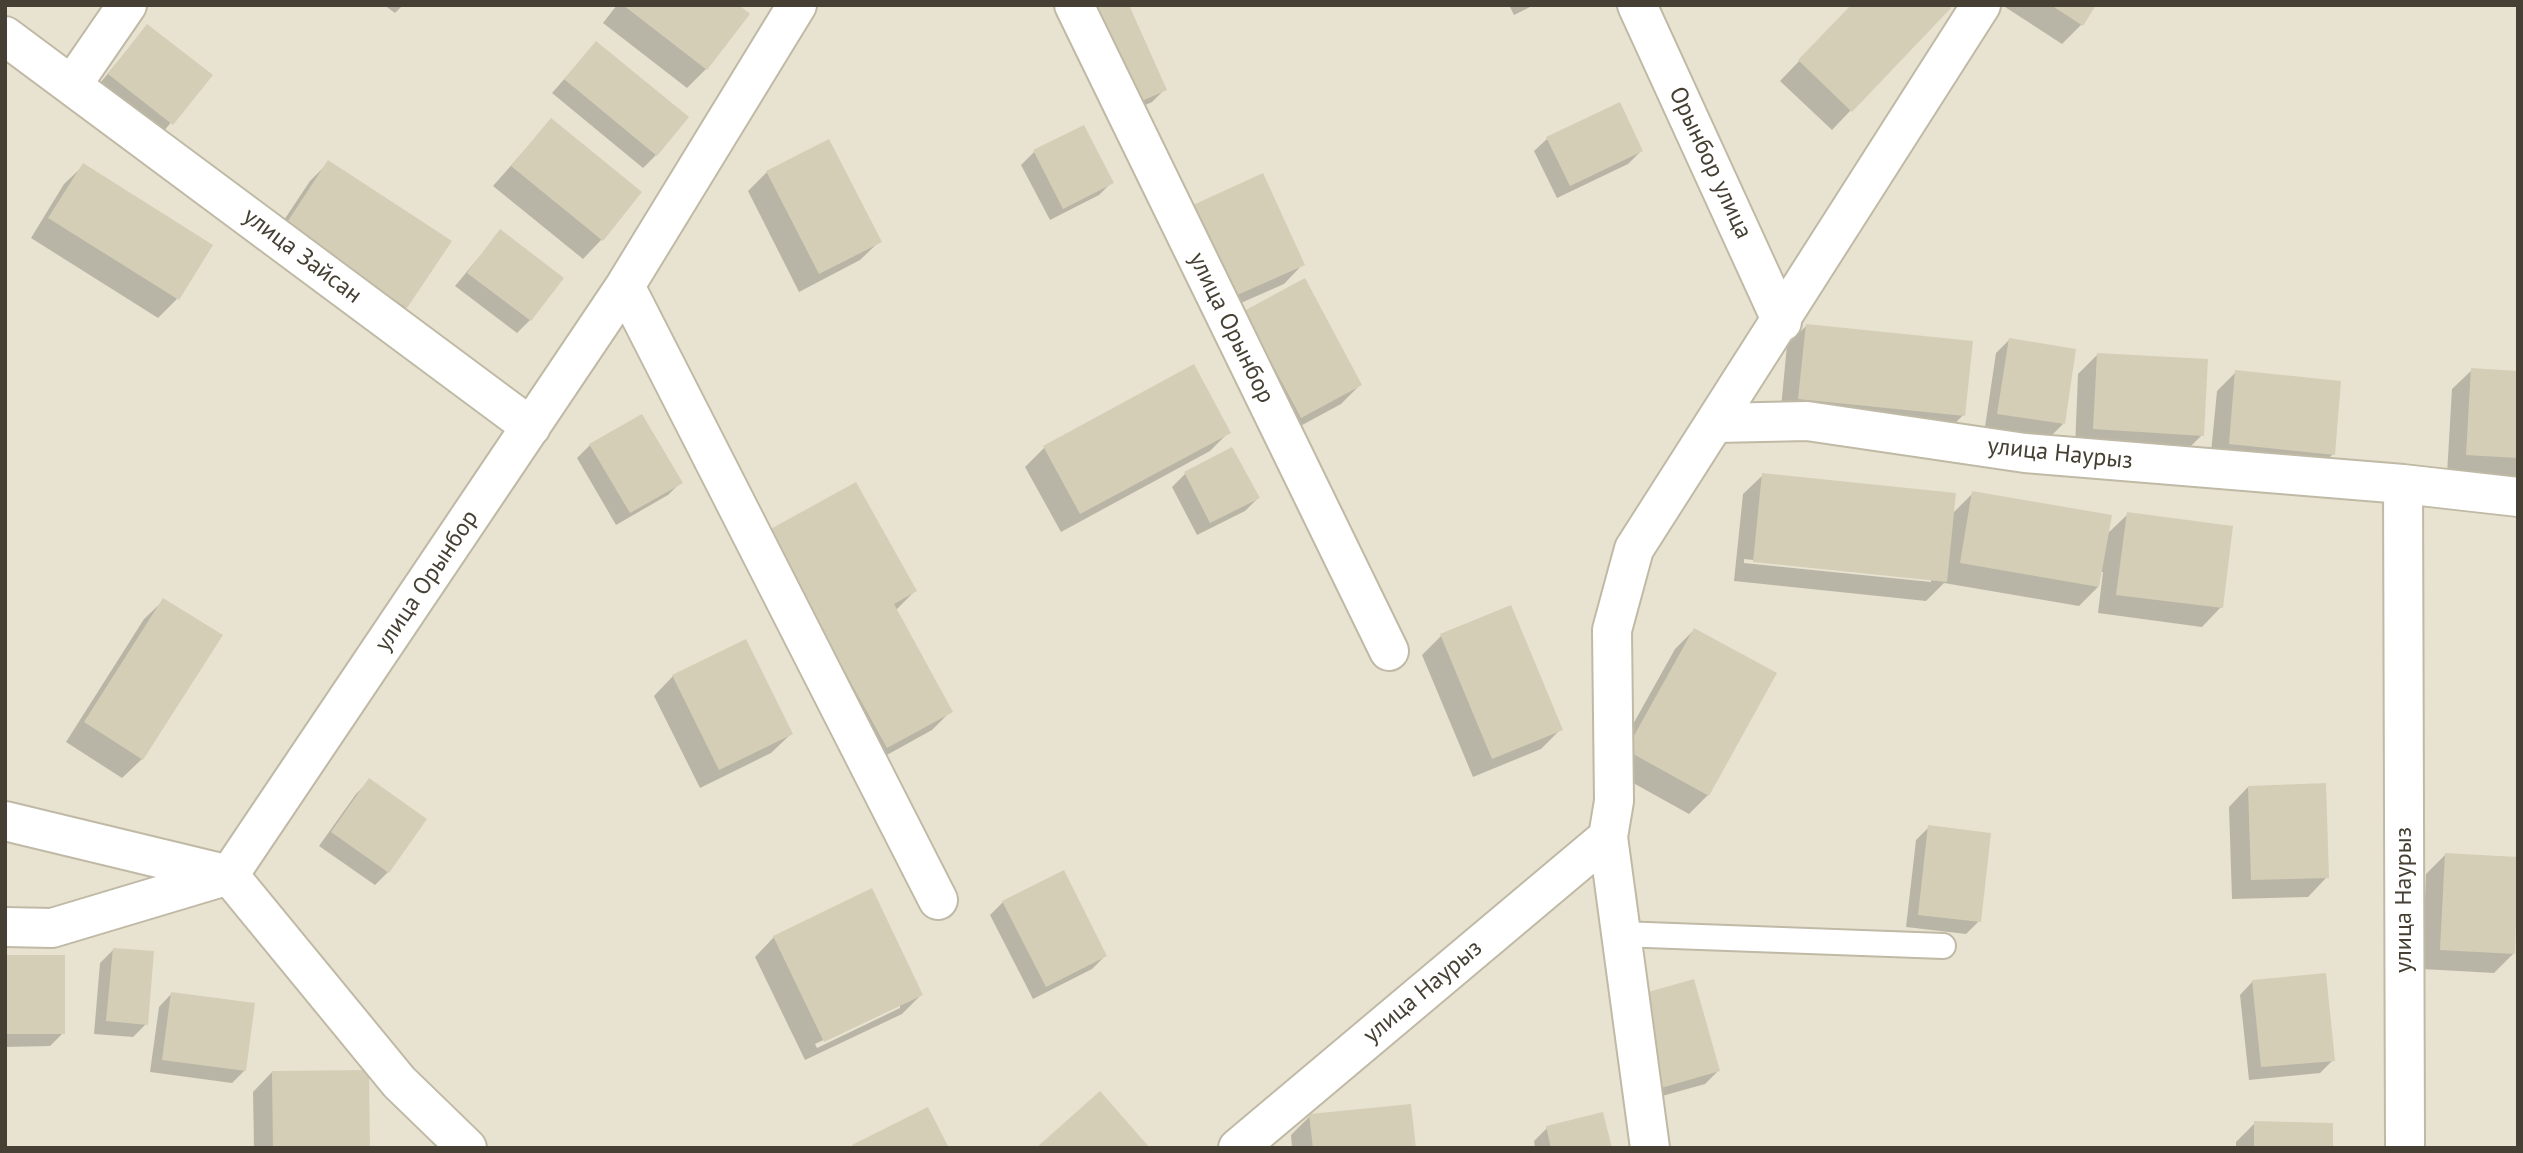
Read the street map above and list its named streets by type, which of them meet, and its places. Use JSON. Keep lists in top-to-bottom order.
{
  "streets": {
    "street": [
      "Орынбор улица",
      "улица Зайсан",
      "улица Орынбор",
      "улица Наурыз"
    ]
  },
  "crossings": [
    ["улица Зайсан", "улица Орынбор"]
  ]
}
